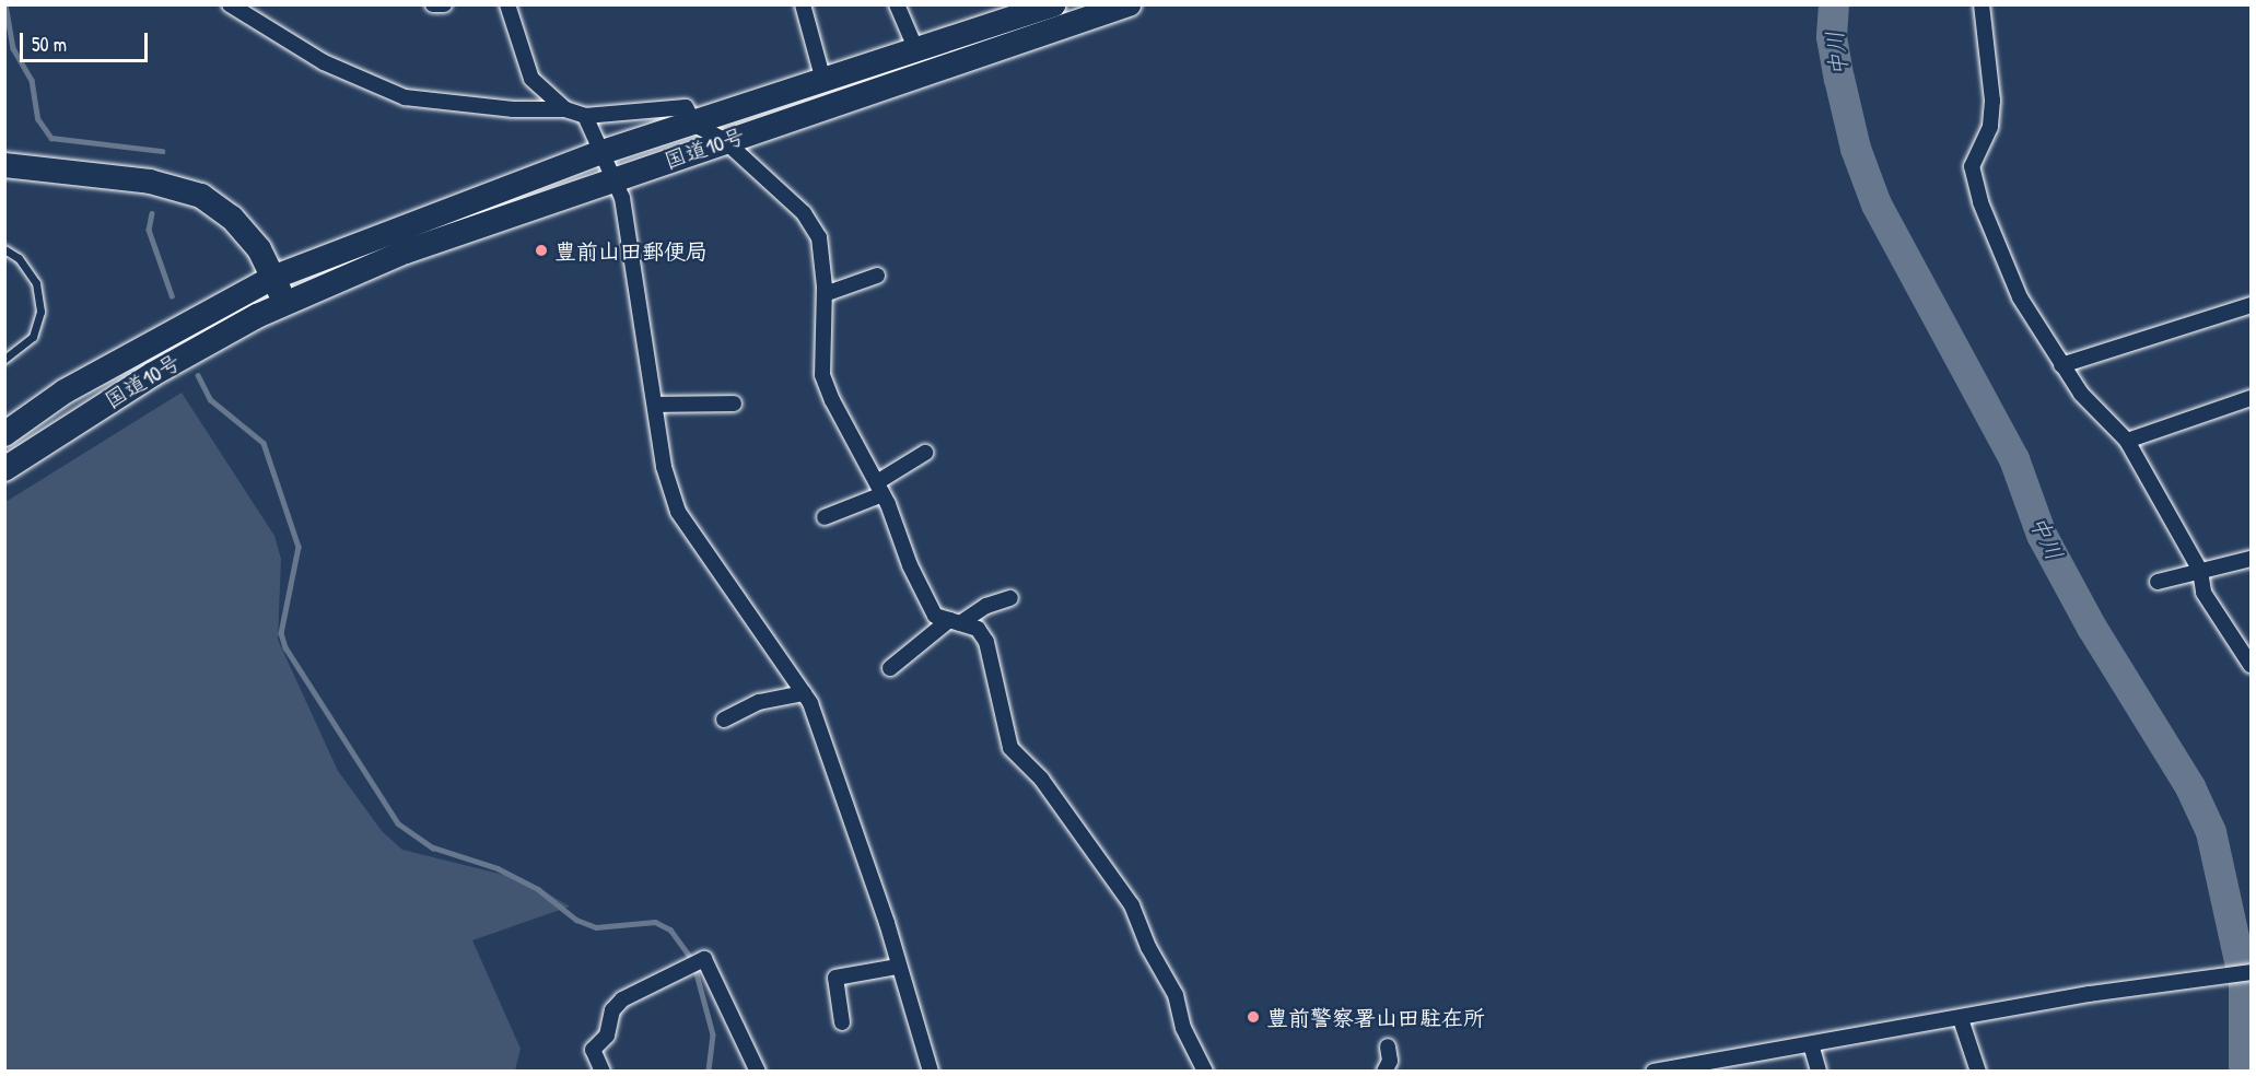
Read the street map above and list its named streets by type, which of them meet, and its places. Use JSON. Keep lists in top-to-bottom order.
{
  "streets": {
    "highway": ["国道10号"]
  },
  "water": ["中川"],
  "places": ["豊前山田郵便局", "豊前警察署山田駐在所"],
  "scale_bar": "50 m"
}
